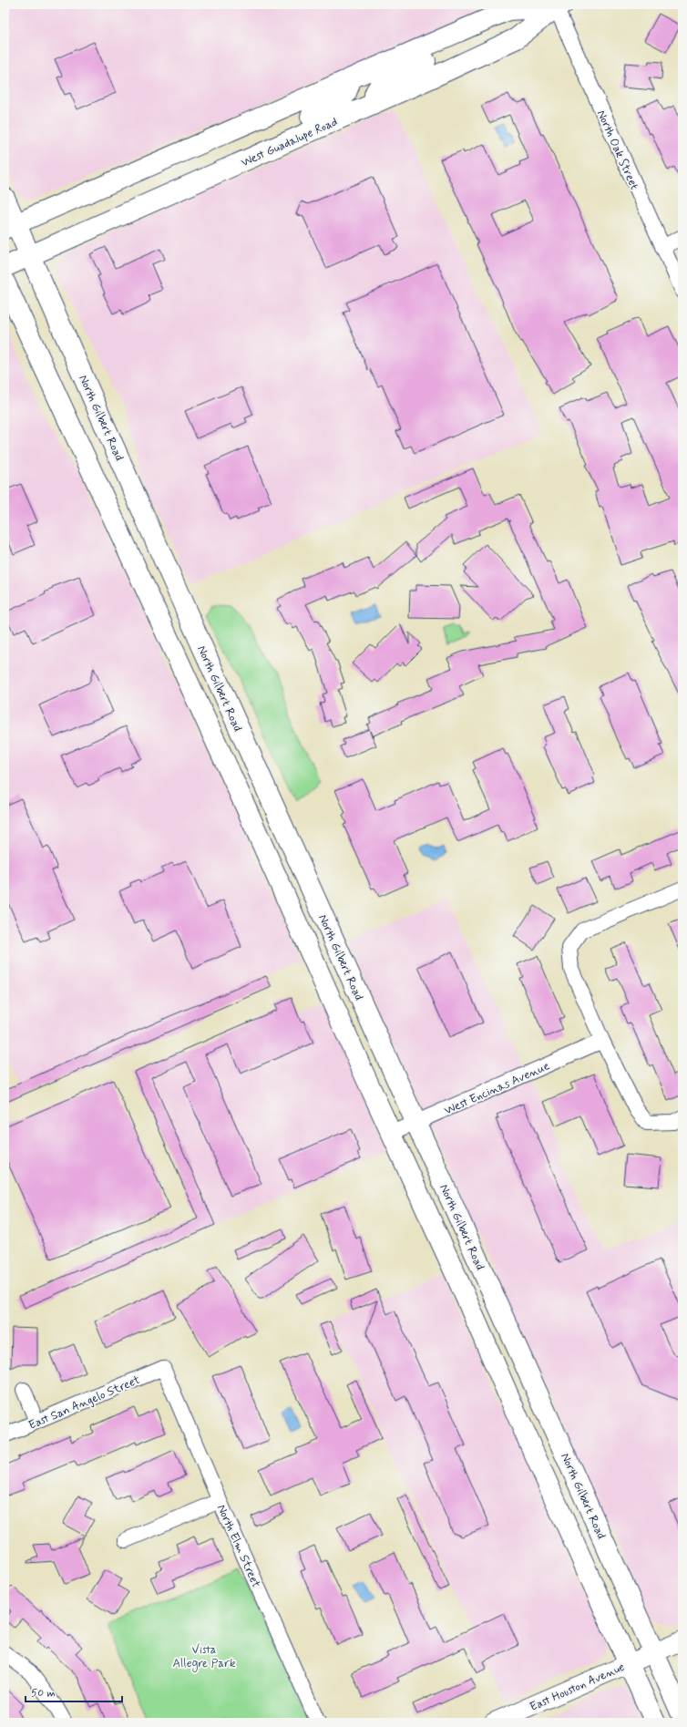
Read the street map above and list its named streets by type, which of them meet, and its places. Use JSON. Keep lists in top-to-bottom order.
{
  "streets": {
    "main road": ["West Guadalupe Road", "North Gilbert Road"],
    "street": [
      "North Oak Street",
      "West Encinas Avenue",
      "East San Angelo Street",
      "North Elm Street",
      "East Houston Avenue"
    ]
  },
  "crossings": [
    ["West Guadalupe Road", "North Oak Street"],
    ["West Guadalupe Road", "North Gilbert Road"],
    ["North Gilbert Road", "West Encinas Avenue"],
    ["North Gilbert Road", "East Houston Avenue"],
    ["East San Angelo Street", "North Elm Street"]
  ],
  "parks": ["Vista Allegre Park"],
  "scale_bar": "50 m"
}
